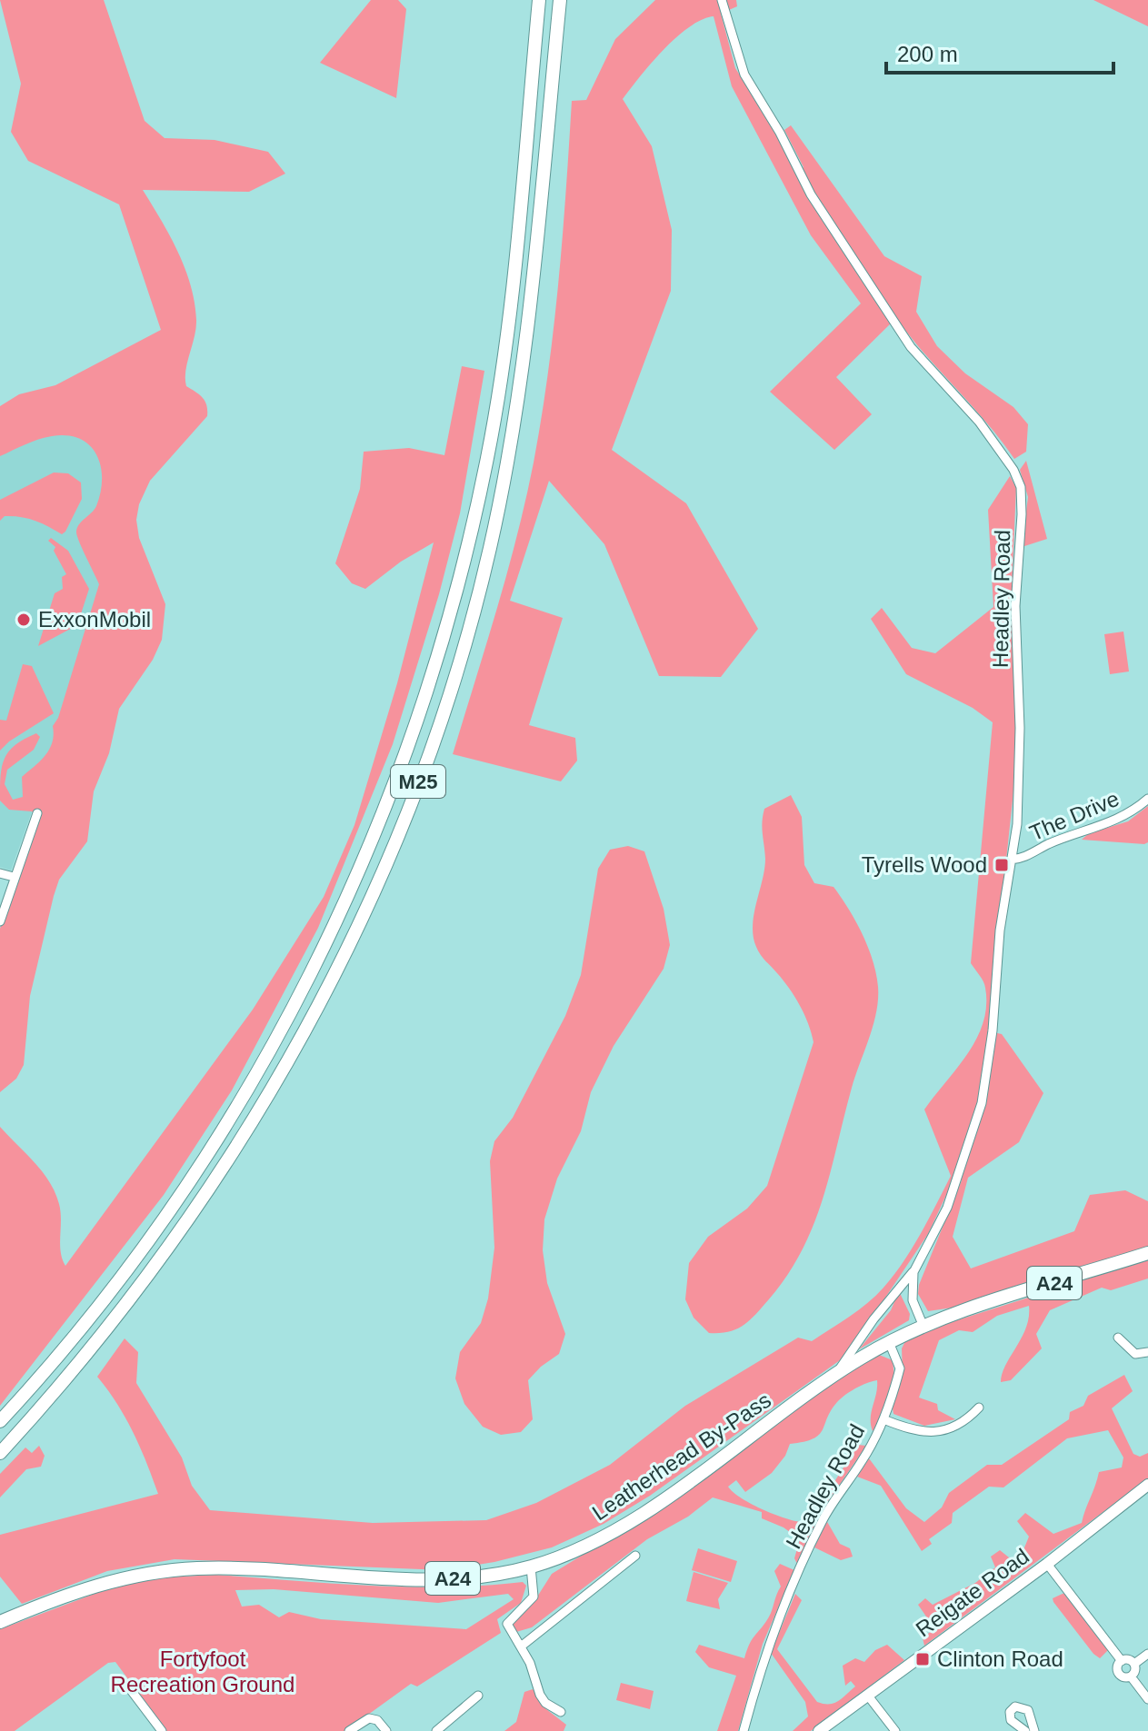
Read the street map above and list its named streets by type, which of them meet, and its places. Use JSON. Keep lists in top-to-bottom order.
{
  "streets": {
    "highway": ["M25", "A24", "Leatherhead By-Pass"],
    "main road": ["Reigate Road"],
    "street": ["Headley Road", "The Drive"]
  },
  "crossings": [
    ["Headley Road", "The Drive"],
    ["Headley Road", "Leatherhead By-Pass"]
  ],
  "parks": ["Fortyfoot Recreation Ground"],
  "places": {
    "other": ["ExxonMobil"],
    "transit": ["Tyrells Wood", "Clinton Road"]
  },
  "scale_bar": "200 m"
}
